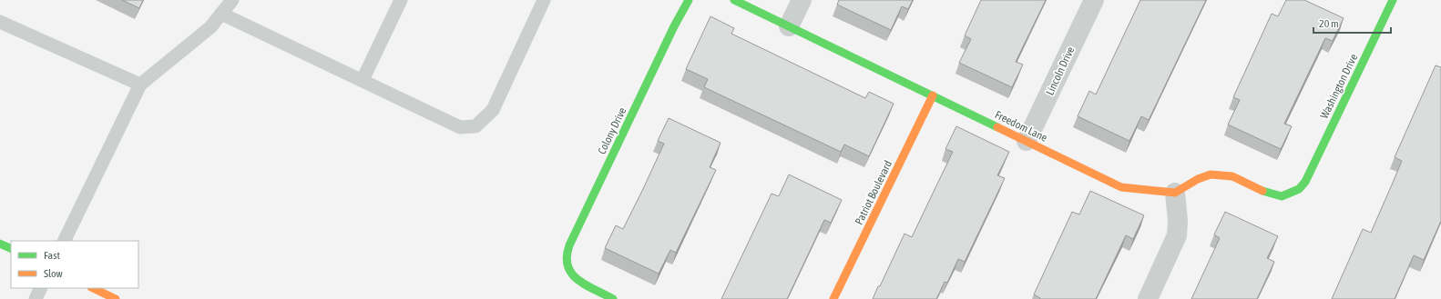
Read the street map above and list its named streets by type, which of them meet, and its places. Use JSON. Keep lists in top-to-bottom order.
{
  "streets": {
    "street": [
      "Lincoln Drive",
      "Washington Drive",
      "Freedom Lane",
      "Colony Drive",
      "Patriot Boulevard"
    ]
  },
  "crossings": [
    ["Lincoln Drive", "Freedom Lane"],
    ["Washington Drive", "Freedom Lane"],
    ["Freedom Lane", "Patriot Boulevard"]
  ],
  "legend": ["Fast", "Slow"],
  "scale_bar": "20 m"
}
